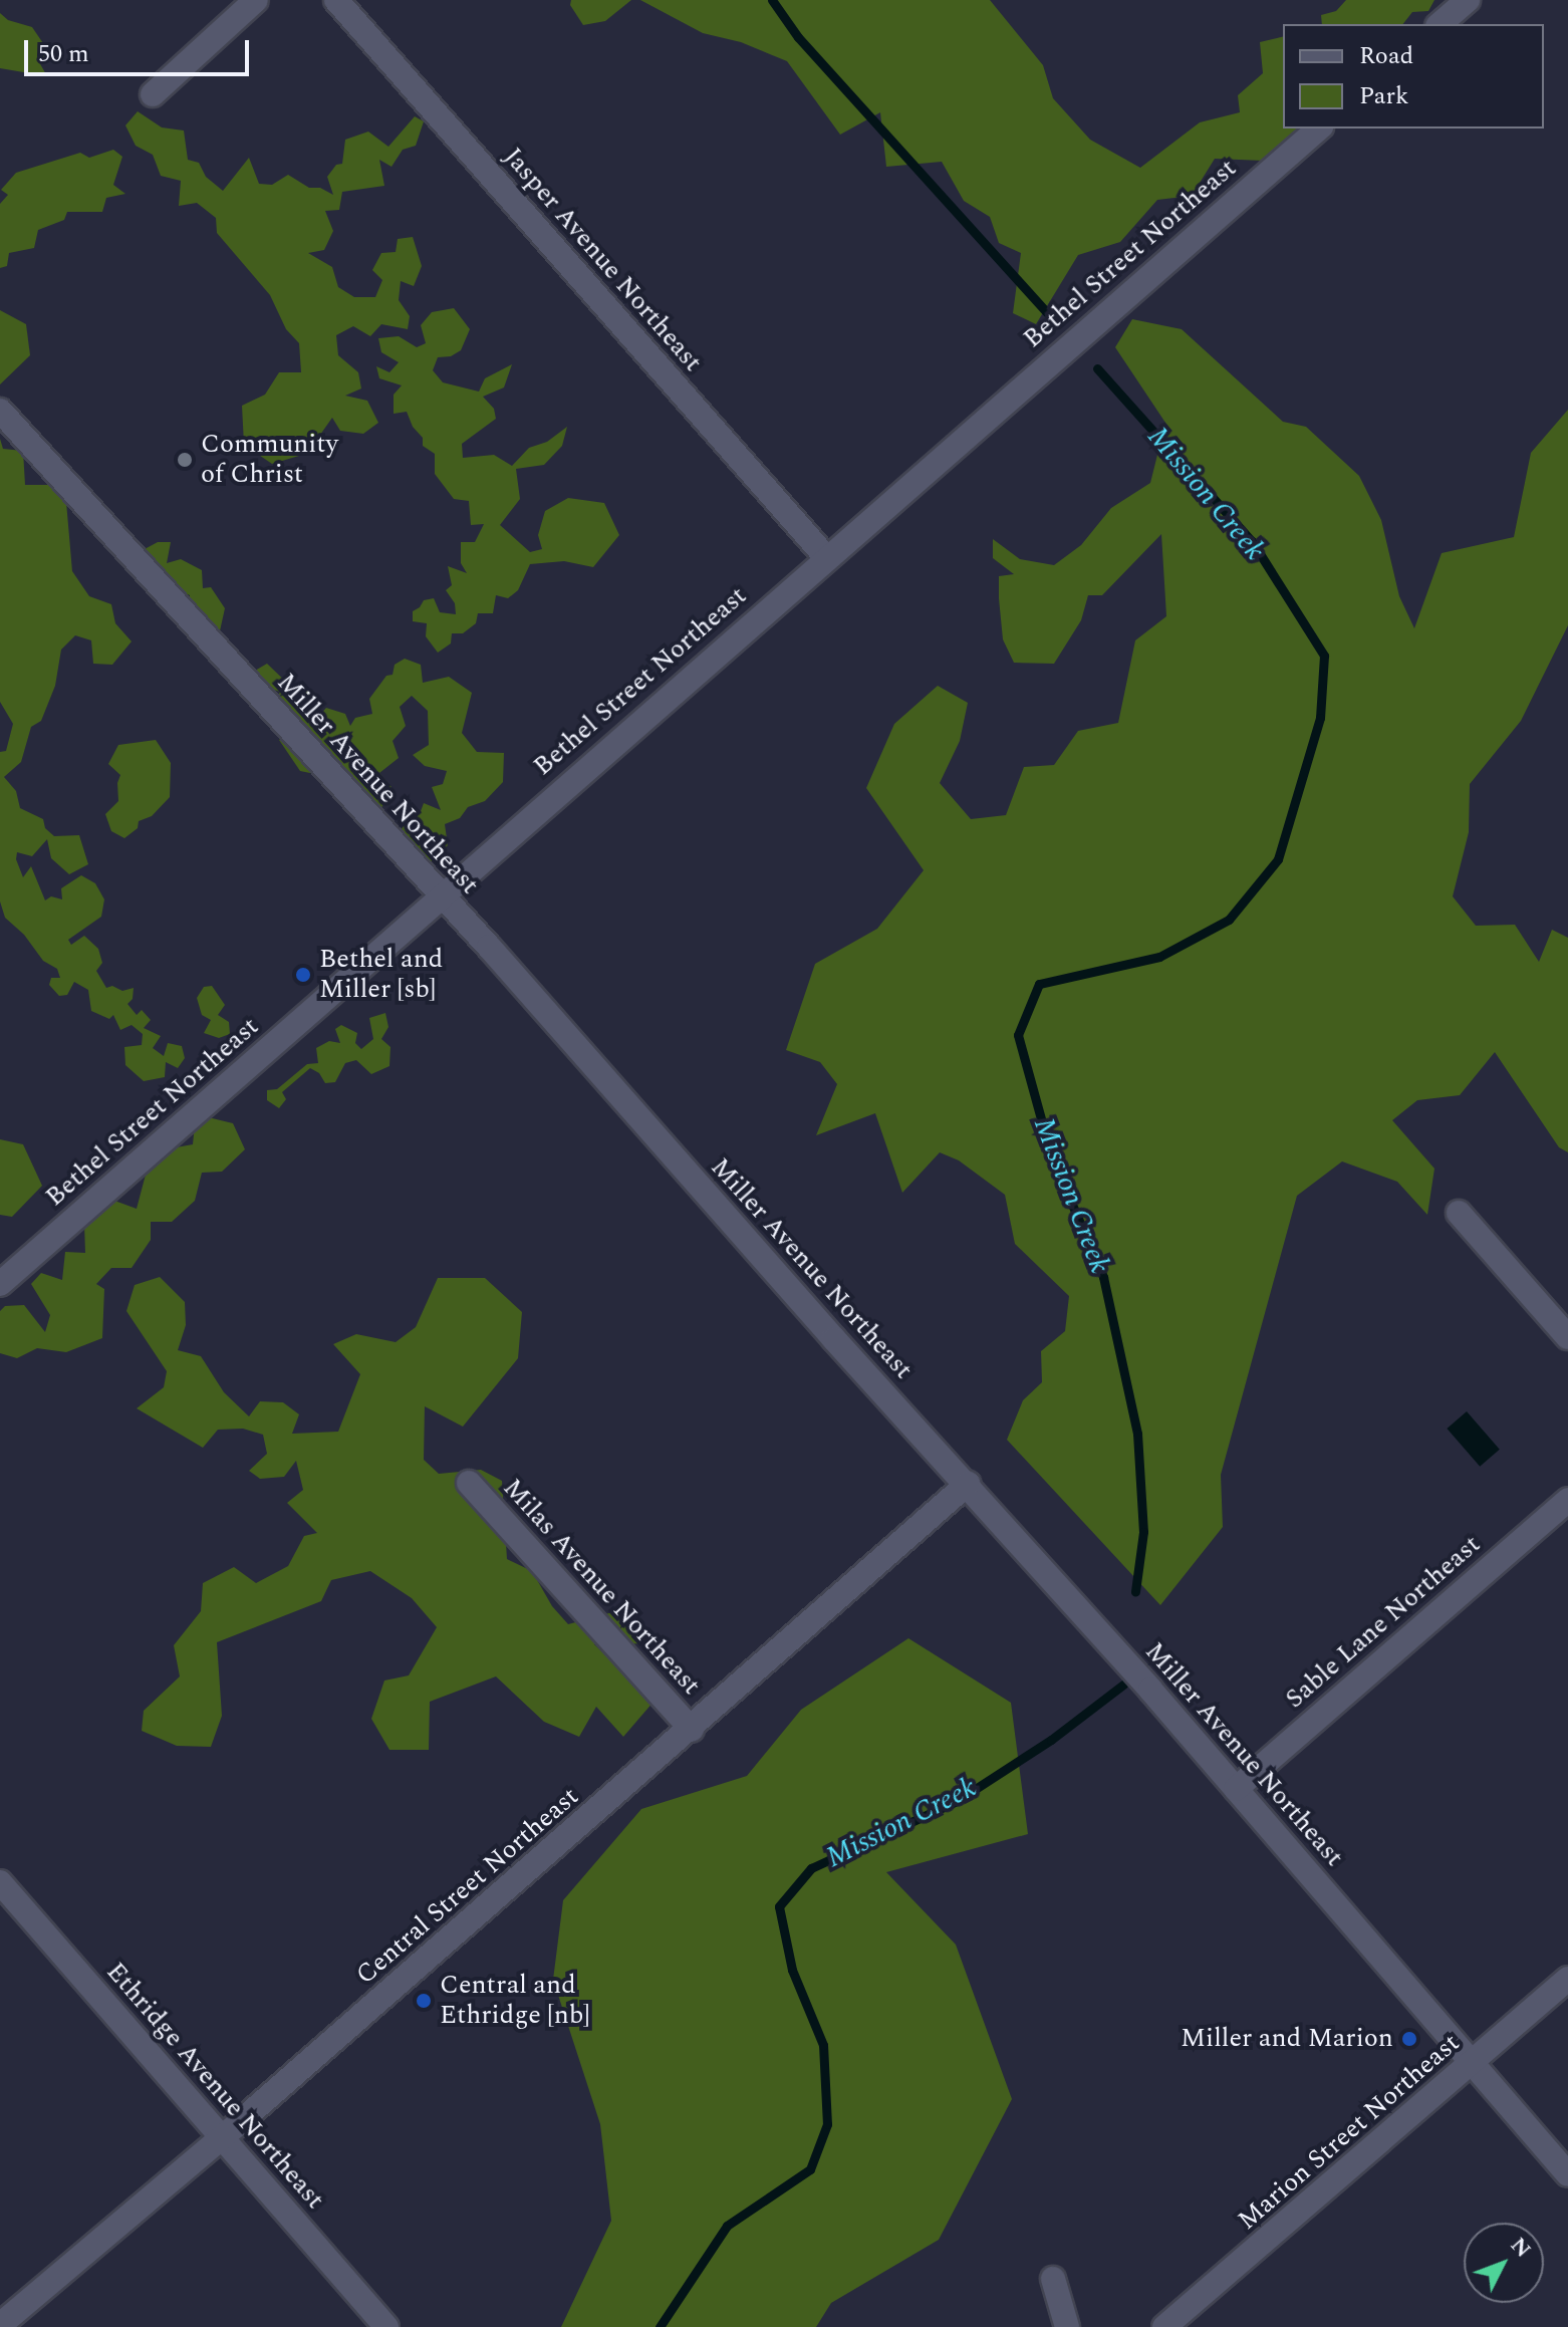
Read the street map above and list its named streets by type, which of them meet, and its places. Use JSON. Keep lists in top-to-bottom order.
{
  "streets": {
    "street": [
      "Bethel Street Northeast",
      "Jasper Avenue Northeast",
      "Miller Avenue Northeast",
      "Milas Avenue Northeast",
      "Sable Lane Northeast",
      "Central Street Northeast",
      "Ethridge Avenue Northeast",
      "Marion Street Northeast"
    ]
  },
  "crossings": [
    ["Bethel Street Northeast", "Jasper Avenue Northeast"],
    ["Bethel Street Northeast", "Miller Avenue Northeast"],
    ["Miller Avenue Northeast", "Sable Lane Northeast"],
    ["Miller Avenue Northeast", "Central Street Northeast"],
    ["Miller Avenue Northeast", "Marion Street Northeast"],
    ["Milas Avenue Northeast", "Central Street Northeast"],
    ["Central Street Northeast", "Ethridge Avenue Northeast"]
  ],
  "water": ["Mission Creek"],
  "places": [
    "Community of Christ",
    "Bethel and Miller [sb]",
    "Central and Ethridge [nb]",
    "Miller and Marion"
  ],
  "legend": ["Road", "Park"],
  "scale_bar": "50 m",
  "north": "top right"
}
